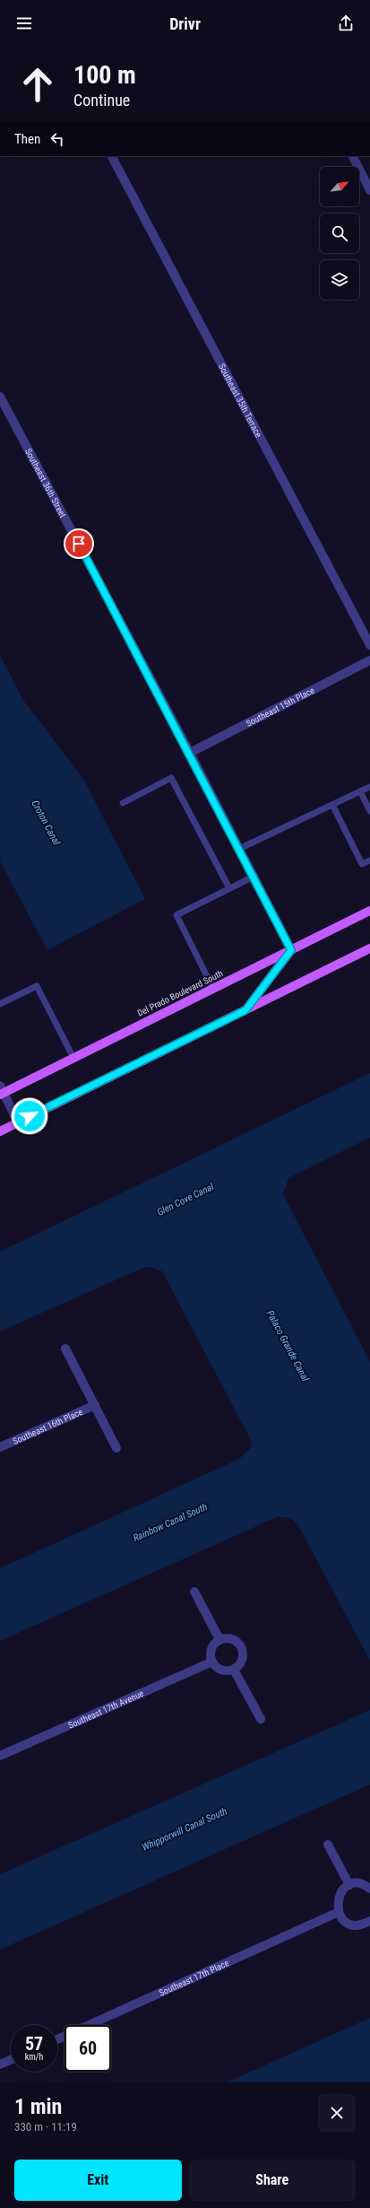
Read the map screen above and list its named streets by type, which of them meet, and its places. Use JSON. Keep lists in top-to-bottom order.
{
  "streets": {
    "main road": ["Del Prado Boulevard South"],
    "street": [
      "Southeast 35th Terrace",
      "Southeast 36th Street",
      "Southeast 15th Place",
      "Southeast 16th Place",
      "Southeast 17th Avenue",
      "Southeast 17th Place"
    ]
  },
  "crossings": [
    ["Southeast 36th Street", "Southeast 15th Place"],
    ["Southeast 36th Street", "Del Prado Boulevard South"]
  ],
  "water": [
    "Croton Canal",
    "Glen Cove Canal",
    "Palaco Grande Canal",
    "Rainbow Canal South",
    "Whipporwill Canal South"
  ],
  "north": "top right",
  "page": {
    "header": "Drivr",
    "turn": ["100 m", "Continue"],
    "then": "Then",
    "speed": "57 km/h",
    "limit": "60",
    "heading": ["1 min", "330 m · 11:19"],
    "buttons": ["Exit", "Share"]
  }
}
